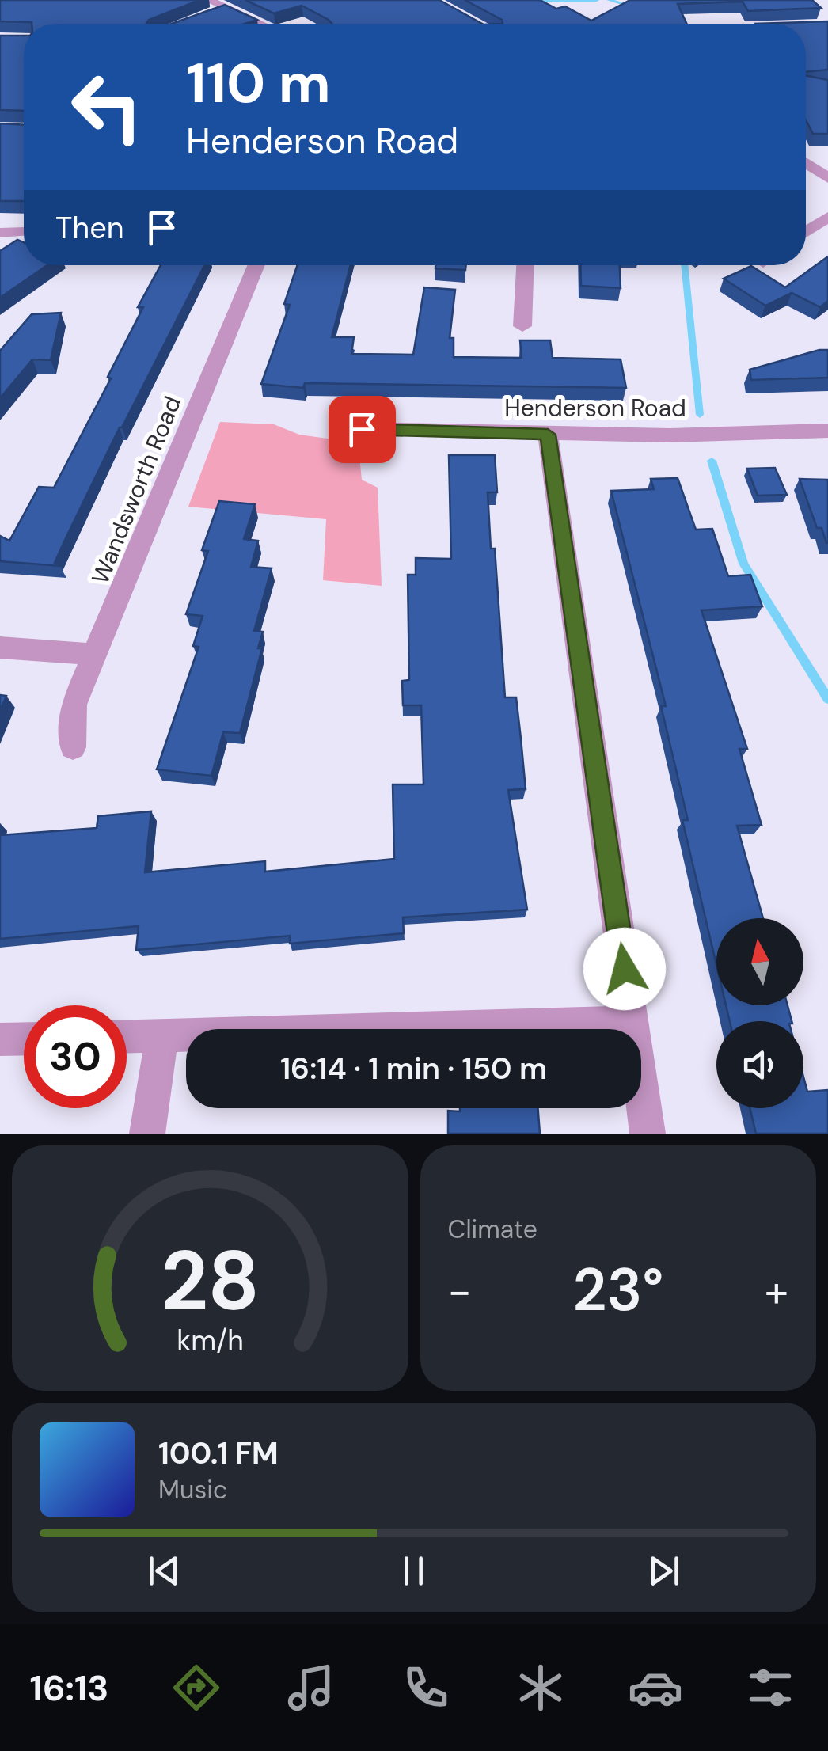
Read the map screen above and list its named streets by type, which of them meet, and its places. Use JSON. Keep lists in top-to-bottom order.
{
  "streets": {
    "street": ["Henderson Road", "Wandsworth Road"]
  },
  "north": "top",
  "page": {
    "turn": ["110 m", "Henderson Road"],
    "then": "Then",
    "limit": "30",
    "trip": "16:14 · 1 min · 150 m",
    "tile": "Climate",
    "heat": ["−", "23°", "+"],
    "song": ["100.1 FM", "Music"],
    "tabs": "16:13",
    "gauge": ["28", "km/h"]
  }
}
